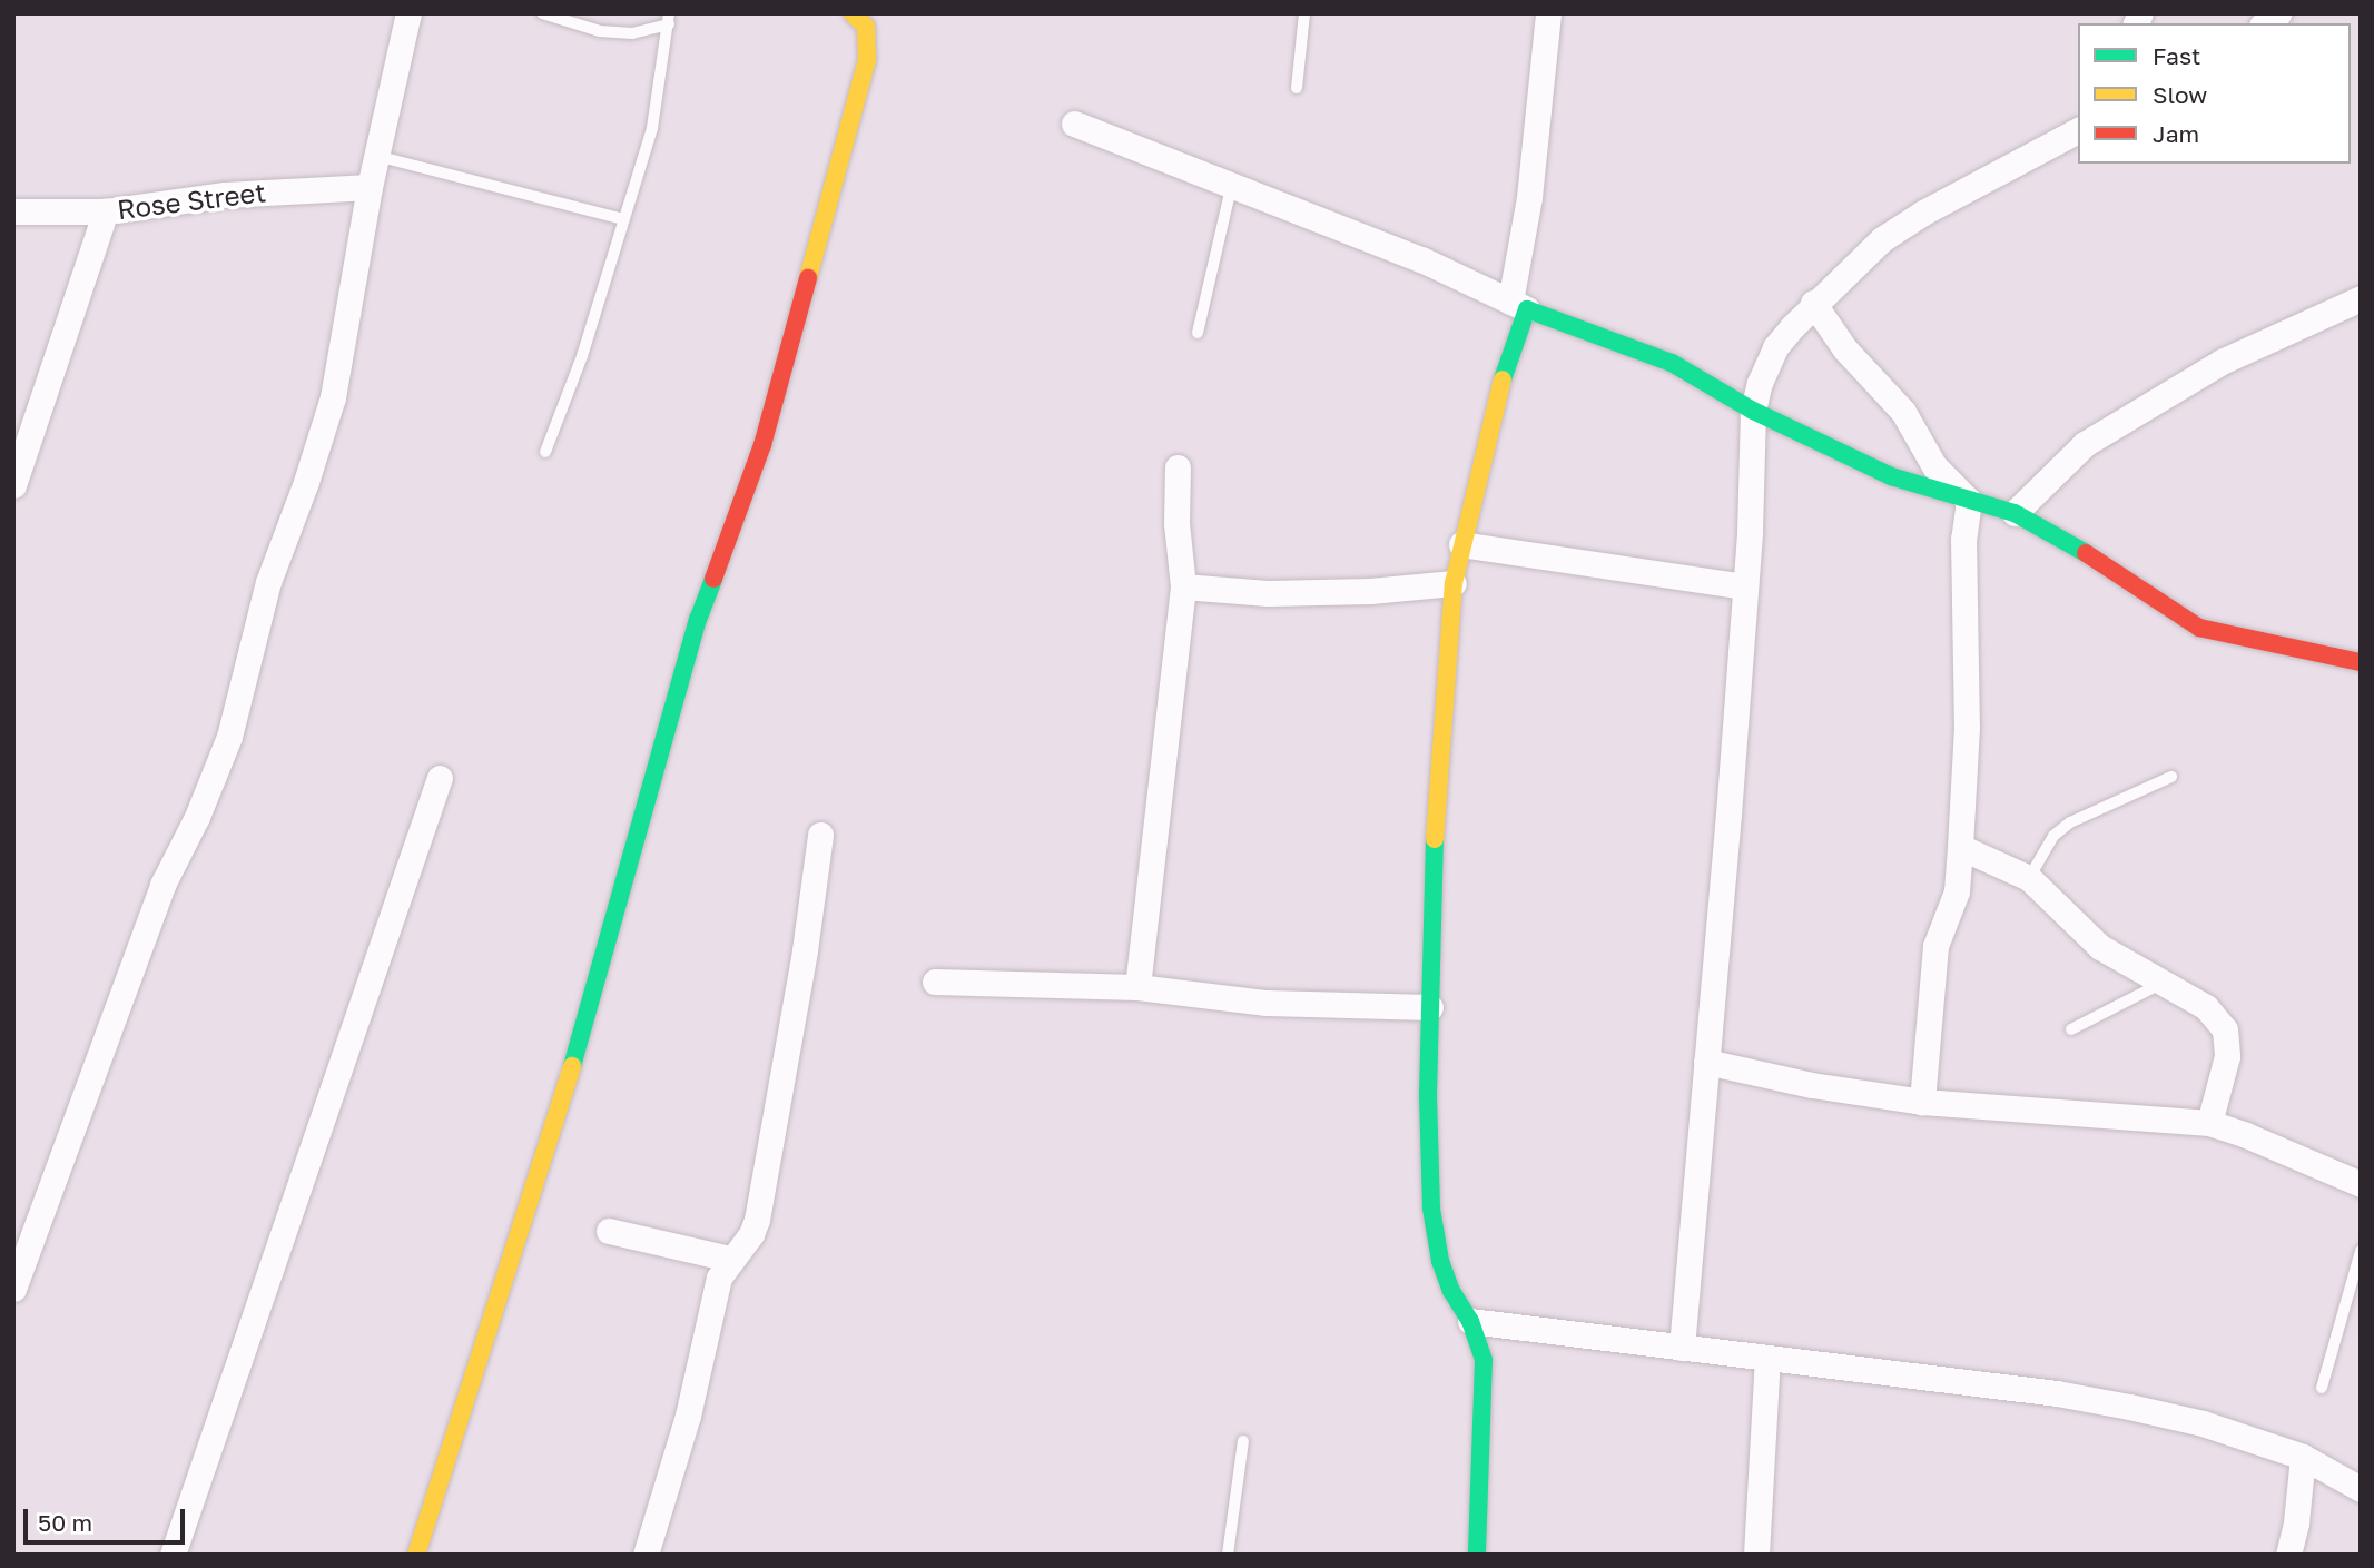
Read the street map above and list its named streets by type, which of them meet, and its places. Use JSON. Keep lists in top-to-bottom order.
{
  "streets": {
    "street": ["Rose Street"]
  },
  "legend": ["Fast", "Slow", "Jam"],
  "scale_bar": "50 m"
}
